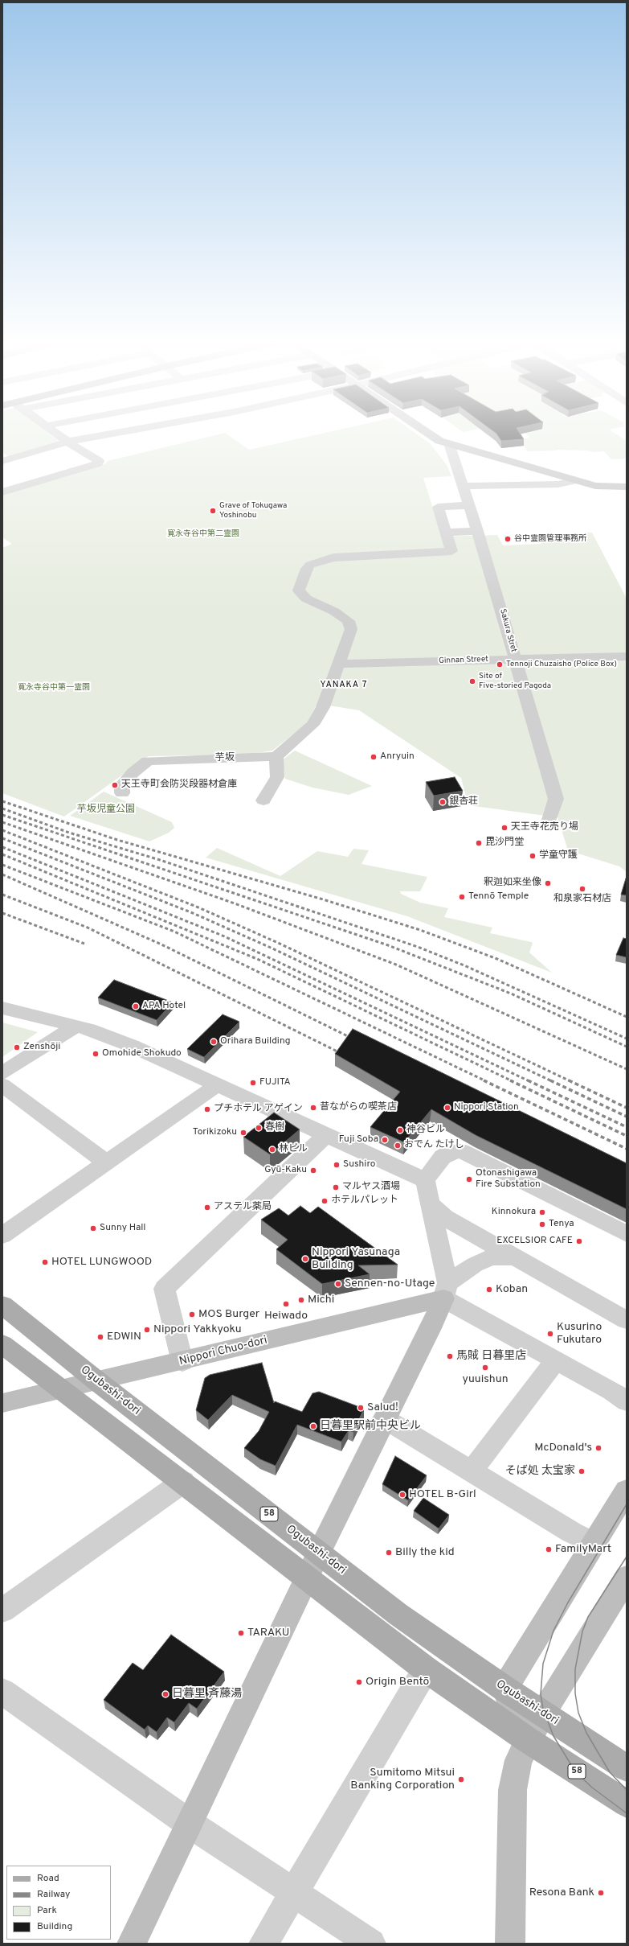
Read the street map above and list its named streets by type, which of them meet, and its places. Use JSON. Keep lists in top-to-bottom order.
{
  "streets": {
    "main road": ["Ogubashi-dori", "58"],
    "street": [
      "Sakura Stret",
      "Ginnan Street",
      "芋坂",
      "Nippori Chuo-dori"
    ]
  },
  "crossings": [
    ["Sakura Stret", "Ginnan Street"],
    ["Nippori Chuo-dori", "Ogubashi-dori"],
    ["Nippori Chuo-dori", "58"]
  ],
  "districts": ["YANAKA 7"],
  "parks": ["寛永寺谷中第二霊園", "寛永寺谷中第一霊園", "芋坂児童公園"],
  "places": [
    "Grave of Tokugawa Yoshinobu",
    "谷中霊園管理事務所",
    "Tennoji Chuzaisho (Police Box)",
    "Site of Five-storied Pagoda",
    "Anryuin",
    "天王寺町会防災段器材倉庫",
    "銀杏荘",
    "天王寺花売り場",
    "毘沙門堂",
    "学童守護",
    "釈迦如来坐像",
    "和泉家石材店",
    "Tennō Temple",
    "APA Hotel",
    "Orihara Building",
    "Zenshōji",
    "Omohide Shokudo",
    "FUJITA",
    "昔ながらの喫茶店",
    "Nippori Station",
    "プチホテル アゲイン",
    "春樹",
    "神谷ビル",
    "Torikizoku",
    "Fuji Soba",
    "おでん たけし",
    "林ビル",
    "Sushiro",
    "Gyū-Kaku",
    "Otonashigawa Fire Substation",
    "マルヤス酒場",
    "ホテルパレット",
    "アステル薬局",
    "Kinnokura",
    "Tenya",
    "Sunny Hall",
    "EXCELSIOR CAFE",
    "Nippori Yasunaga Building",
    "HOTEL LUNGWOOD",
    "Sennen-no-Utage",
    "Koban",
    "Michi",
    "Heiwado",
    "MOS Burger",
    "Nippori Yakkyoku",
    "Kusurino Fukutaro",
    "EDWIN",
    "馬賊 日暮里店",
    "yuuishun",
    "Salud!",
    "日暮里駅前中央ビル",
    "McDonald's",
    "そば処 太宝家",
    "HOTEL B-Girl",
    "FamilyMart",
    "Billy the kid",
    "TARAKU",
    "Origin Bentō",
    "日暮里 斉藤湯",
    "Sumitomo Mitsui Banking Corporation",
    "Resona Bank"
  ],
  "legend": [
    "Road",
    "Railway",
    "Park",
    "Building"
  ]
}
